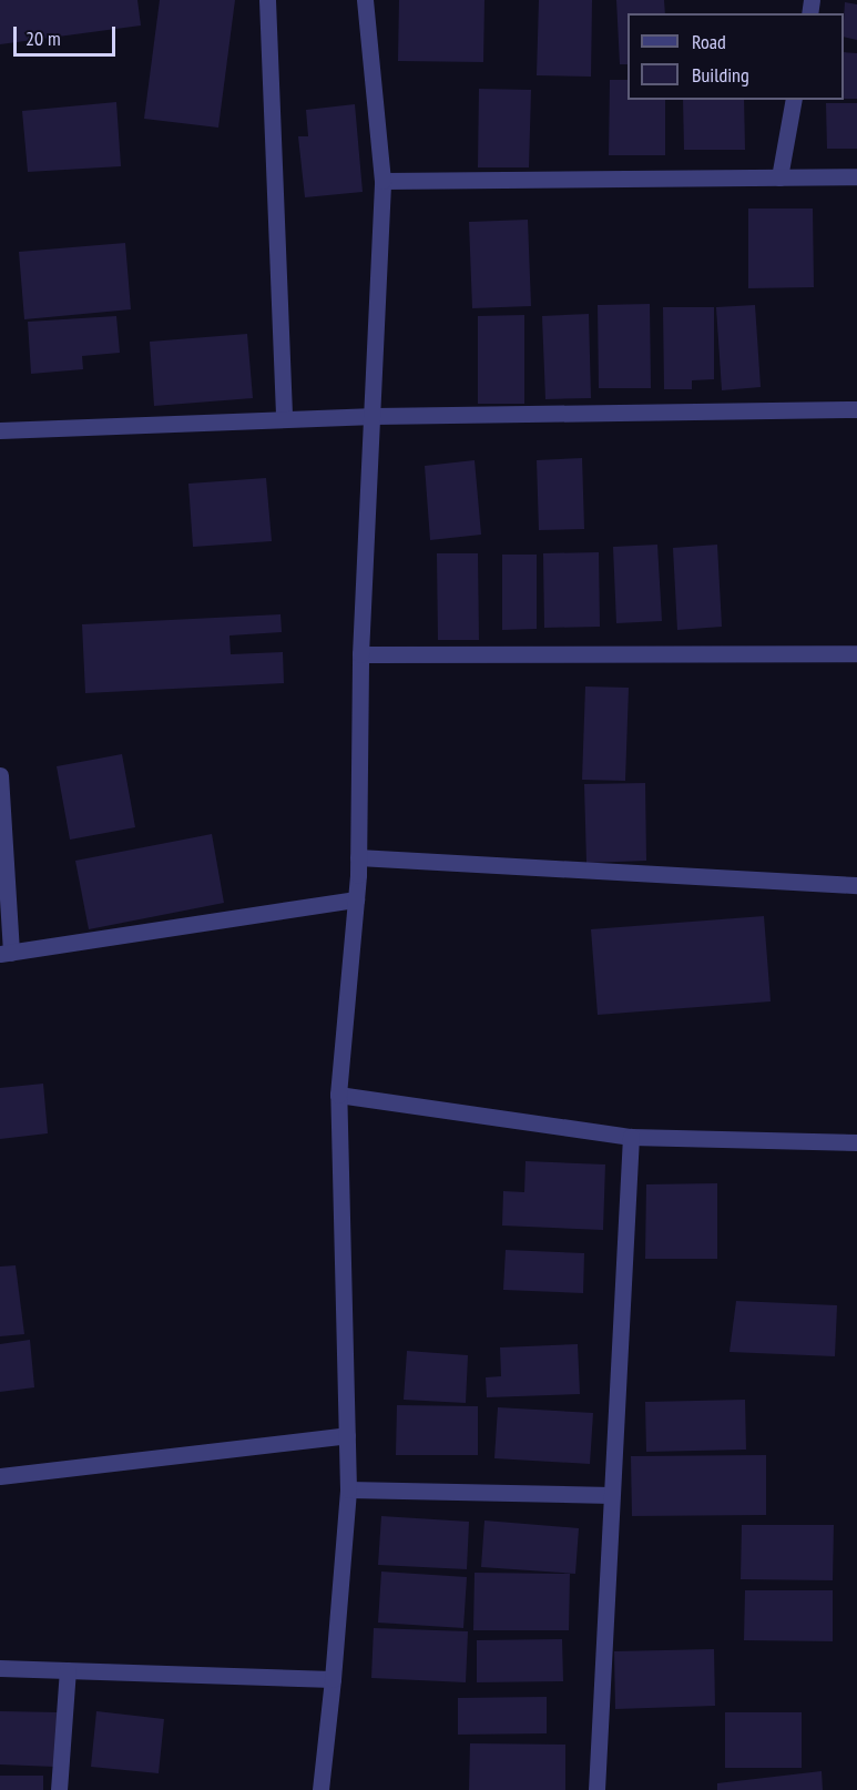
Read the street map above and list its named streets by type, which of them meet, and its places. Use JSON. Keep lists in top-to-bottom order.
{
  "legend": ["Road", "Building"],
  "scale_bar": "20 m"
}
